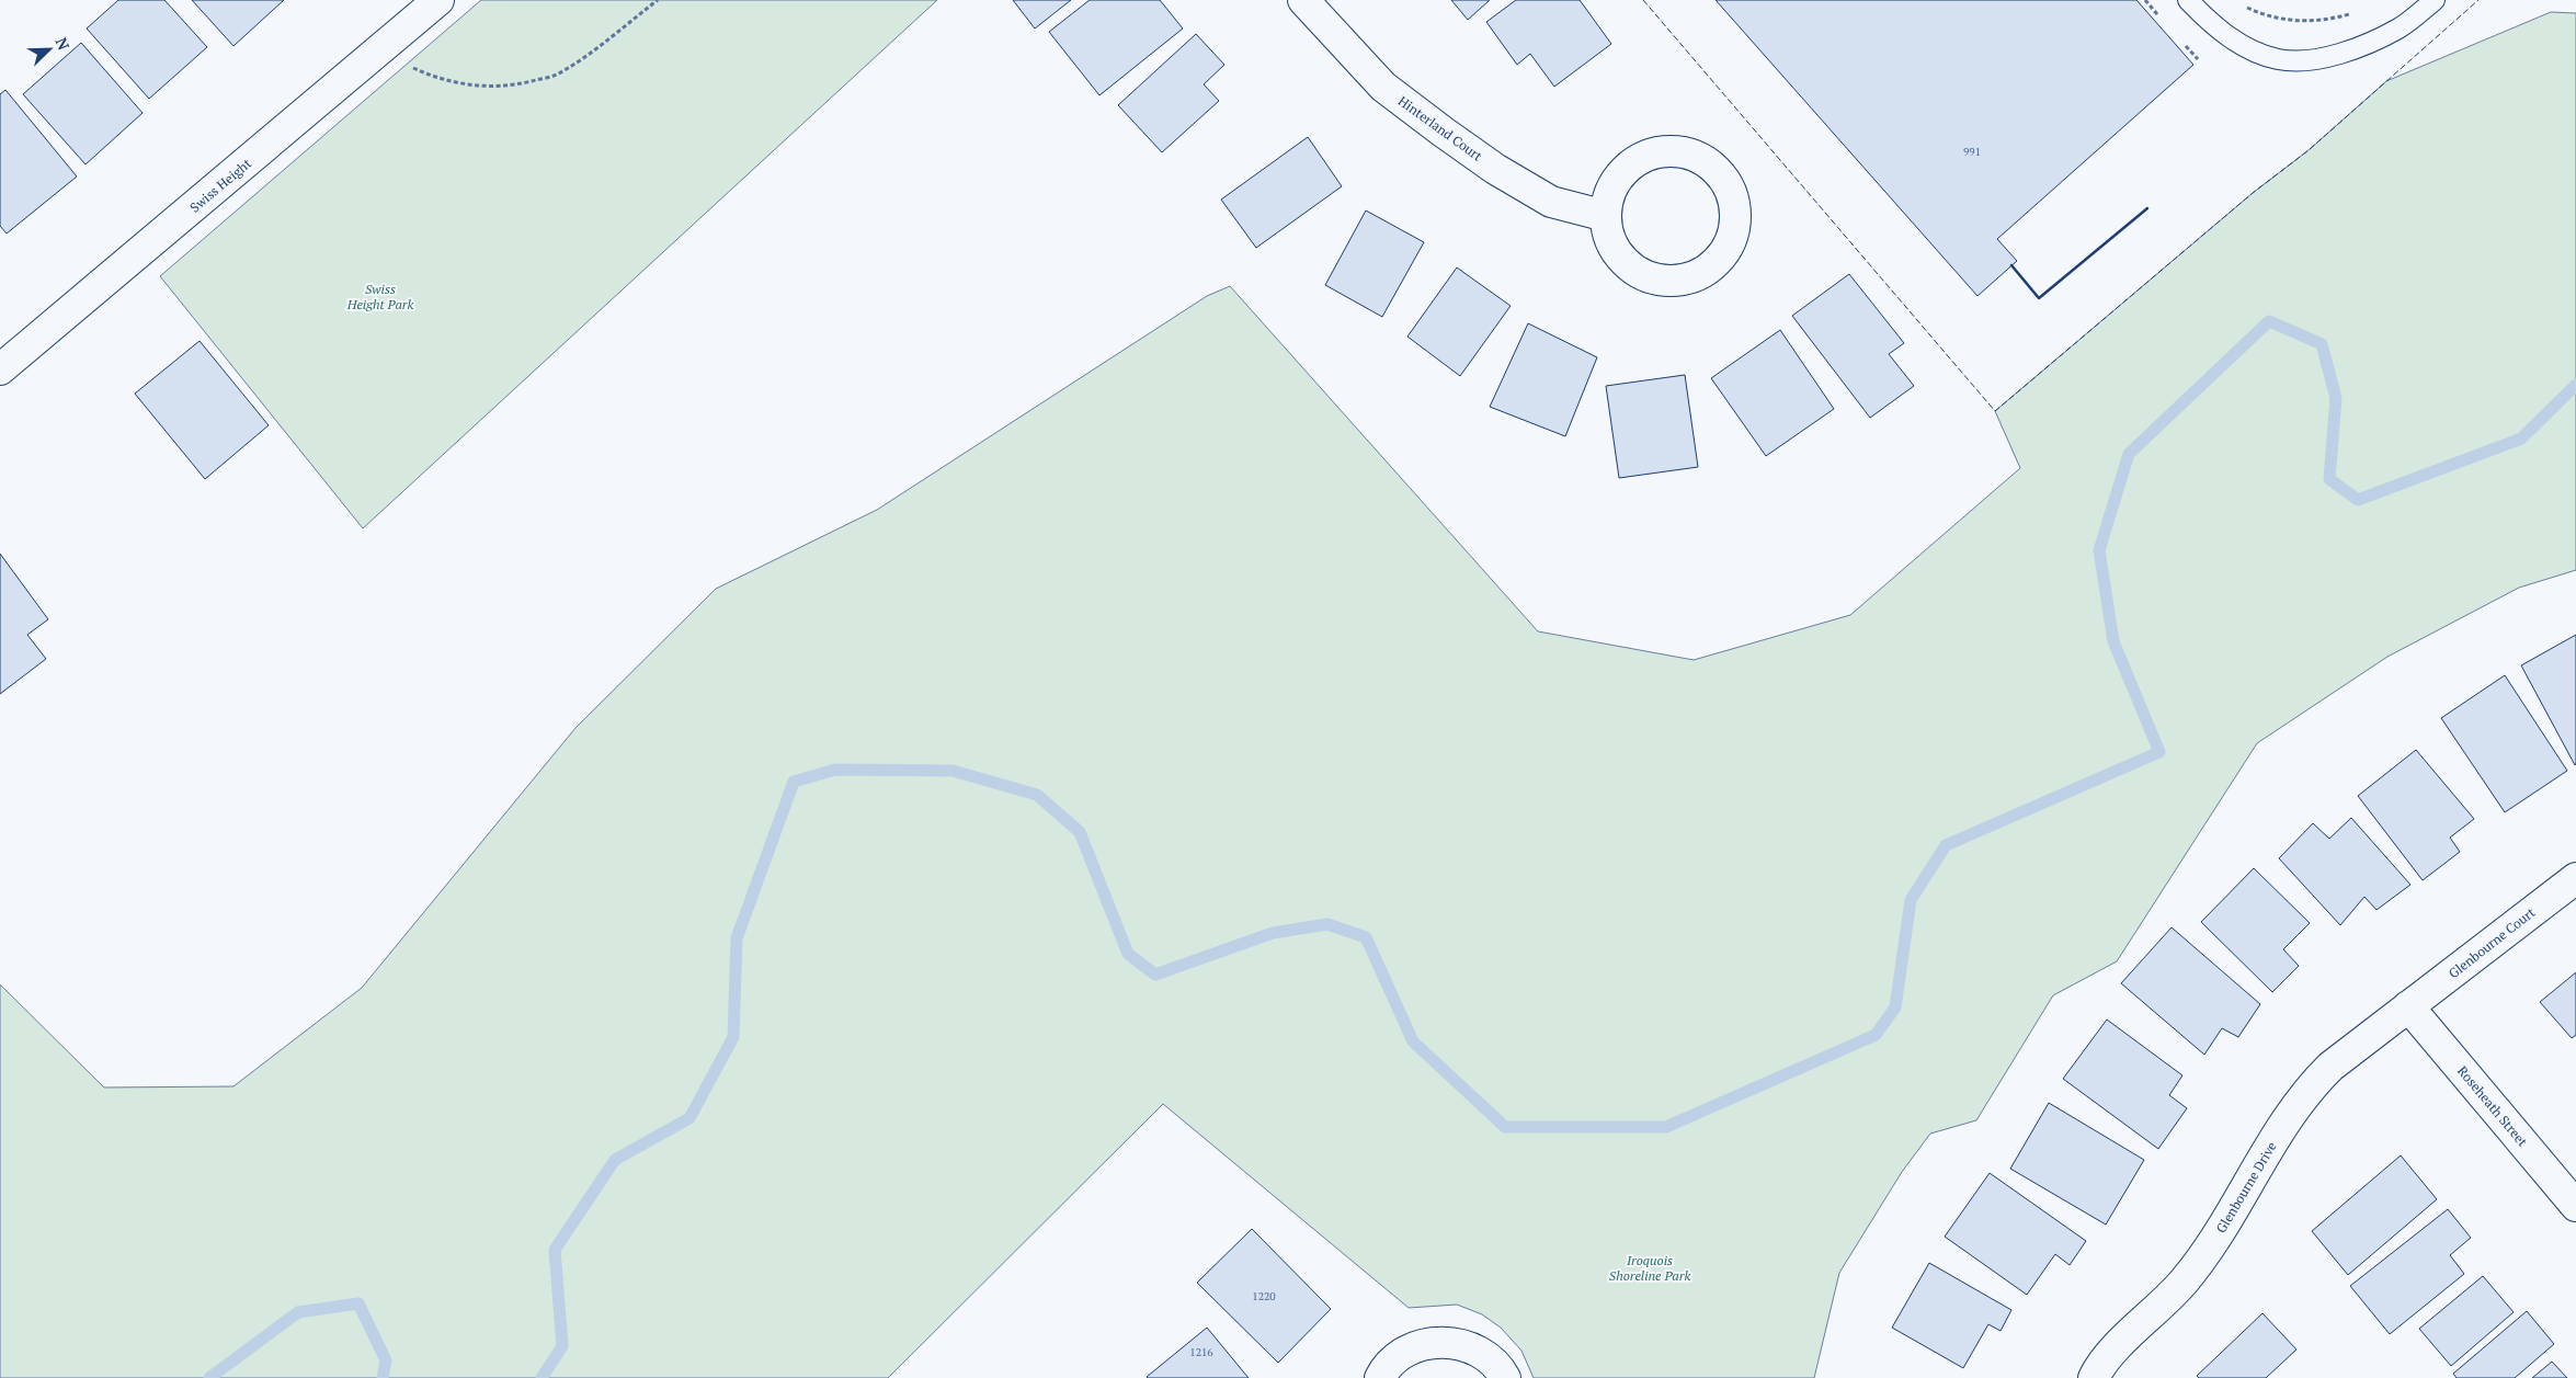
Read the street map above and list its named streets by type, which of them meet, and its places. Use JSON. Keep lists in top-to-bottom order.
{
  "streets": {
    "street": [
      "Hinterland Court",
      "Swiss Height",
      "Glenbourne Court",
      "Roseheath Street",
      "Glenbourne Drive"
    ]
  },
  "crossings": [
    ["Glenbourne Court", "Roseheath Street"],
    ["Glenbourne Court", "Glenbourne Drive"],
    ["Roseheath Street", "Glenbourne Drive"]
  ],
  "parks": ["Swiss Height Park", "Iroquois Shoreline Park"],
  "house_numbers": ["991", "1220", "1216"],
  "north": "top right"
}
